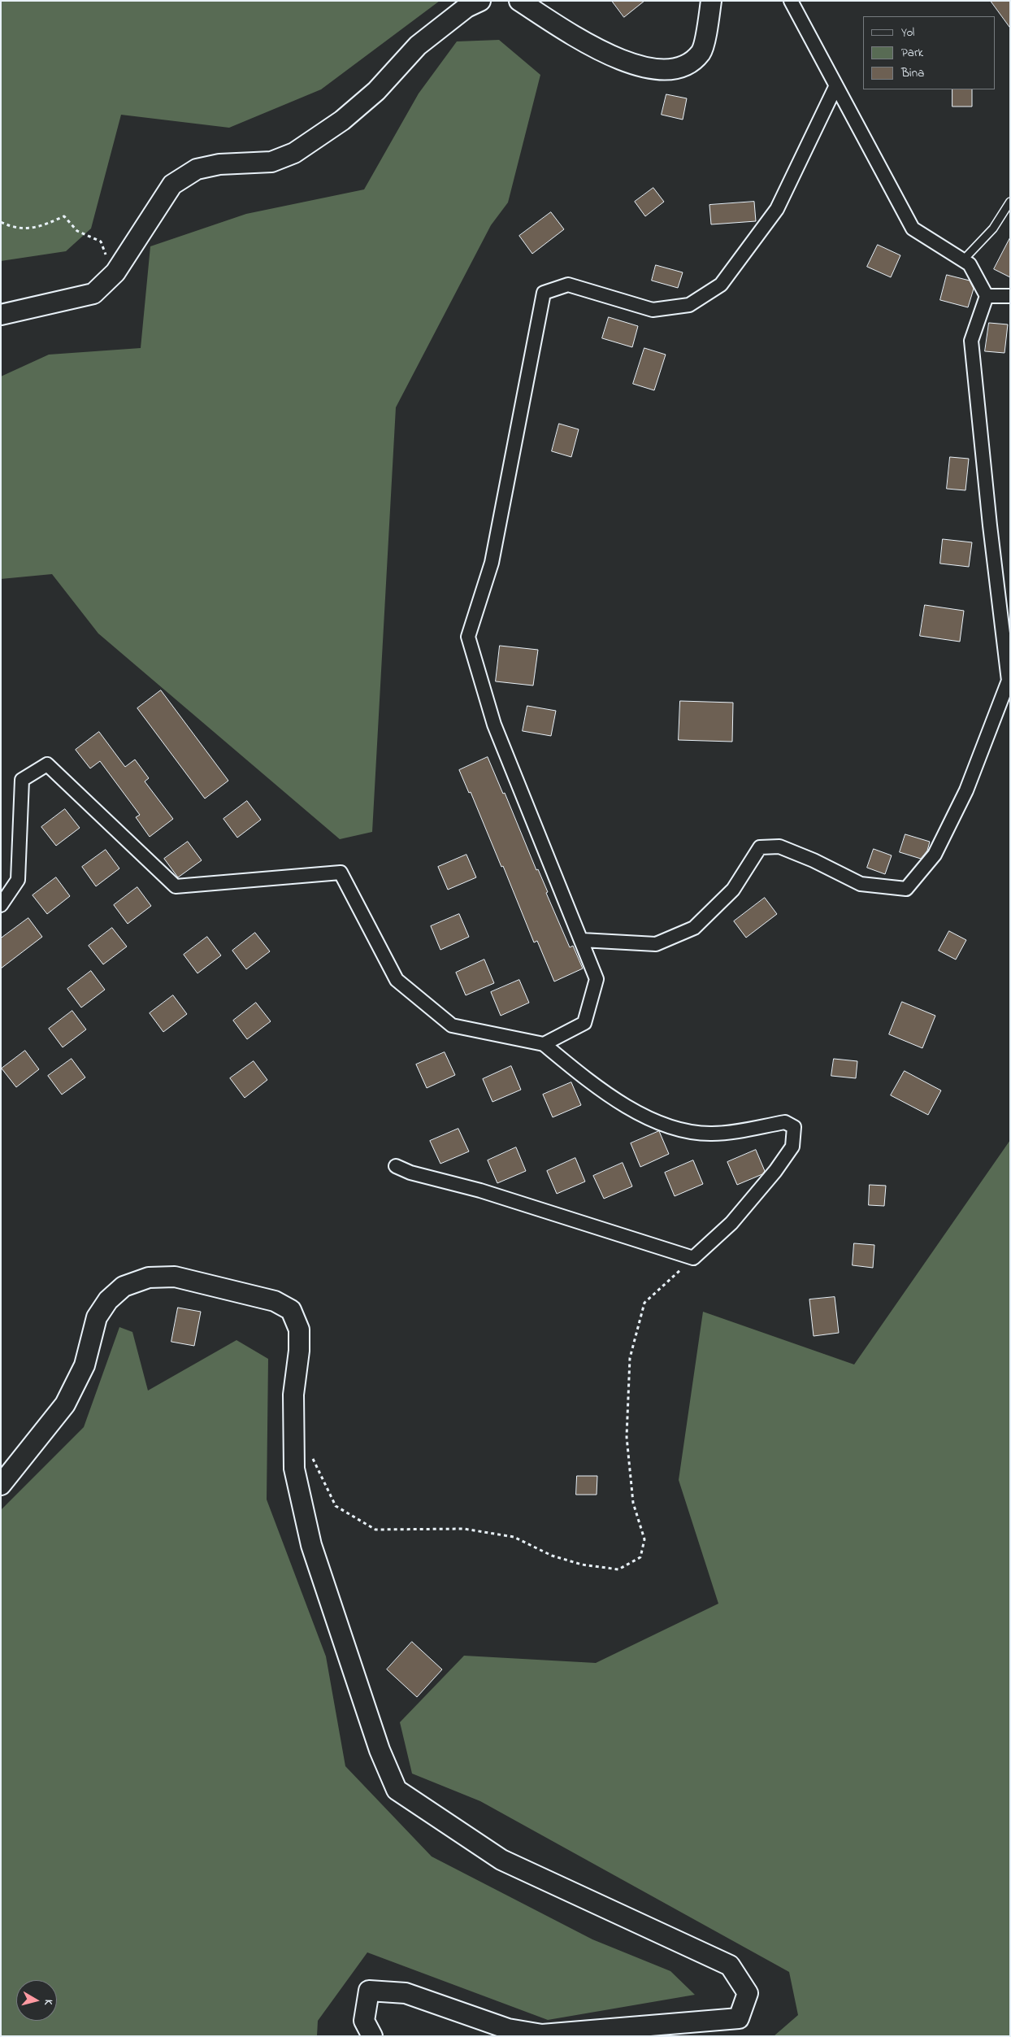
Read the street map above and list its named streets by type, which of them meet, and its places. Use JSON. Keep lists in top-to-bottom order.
{
  "legend": ["Yol", "Park", "Bina"],
  "north": "right"
}
